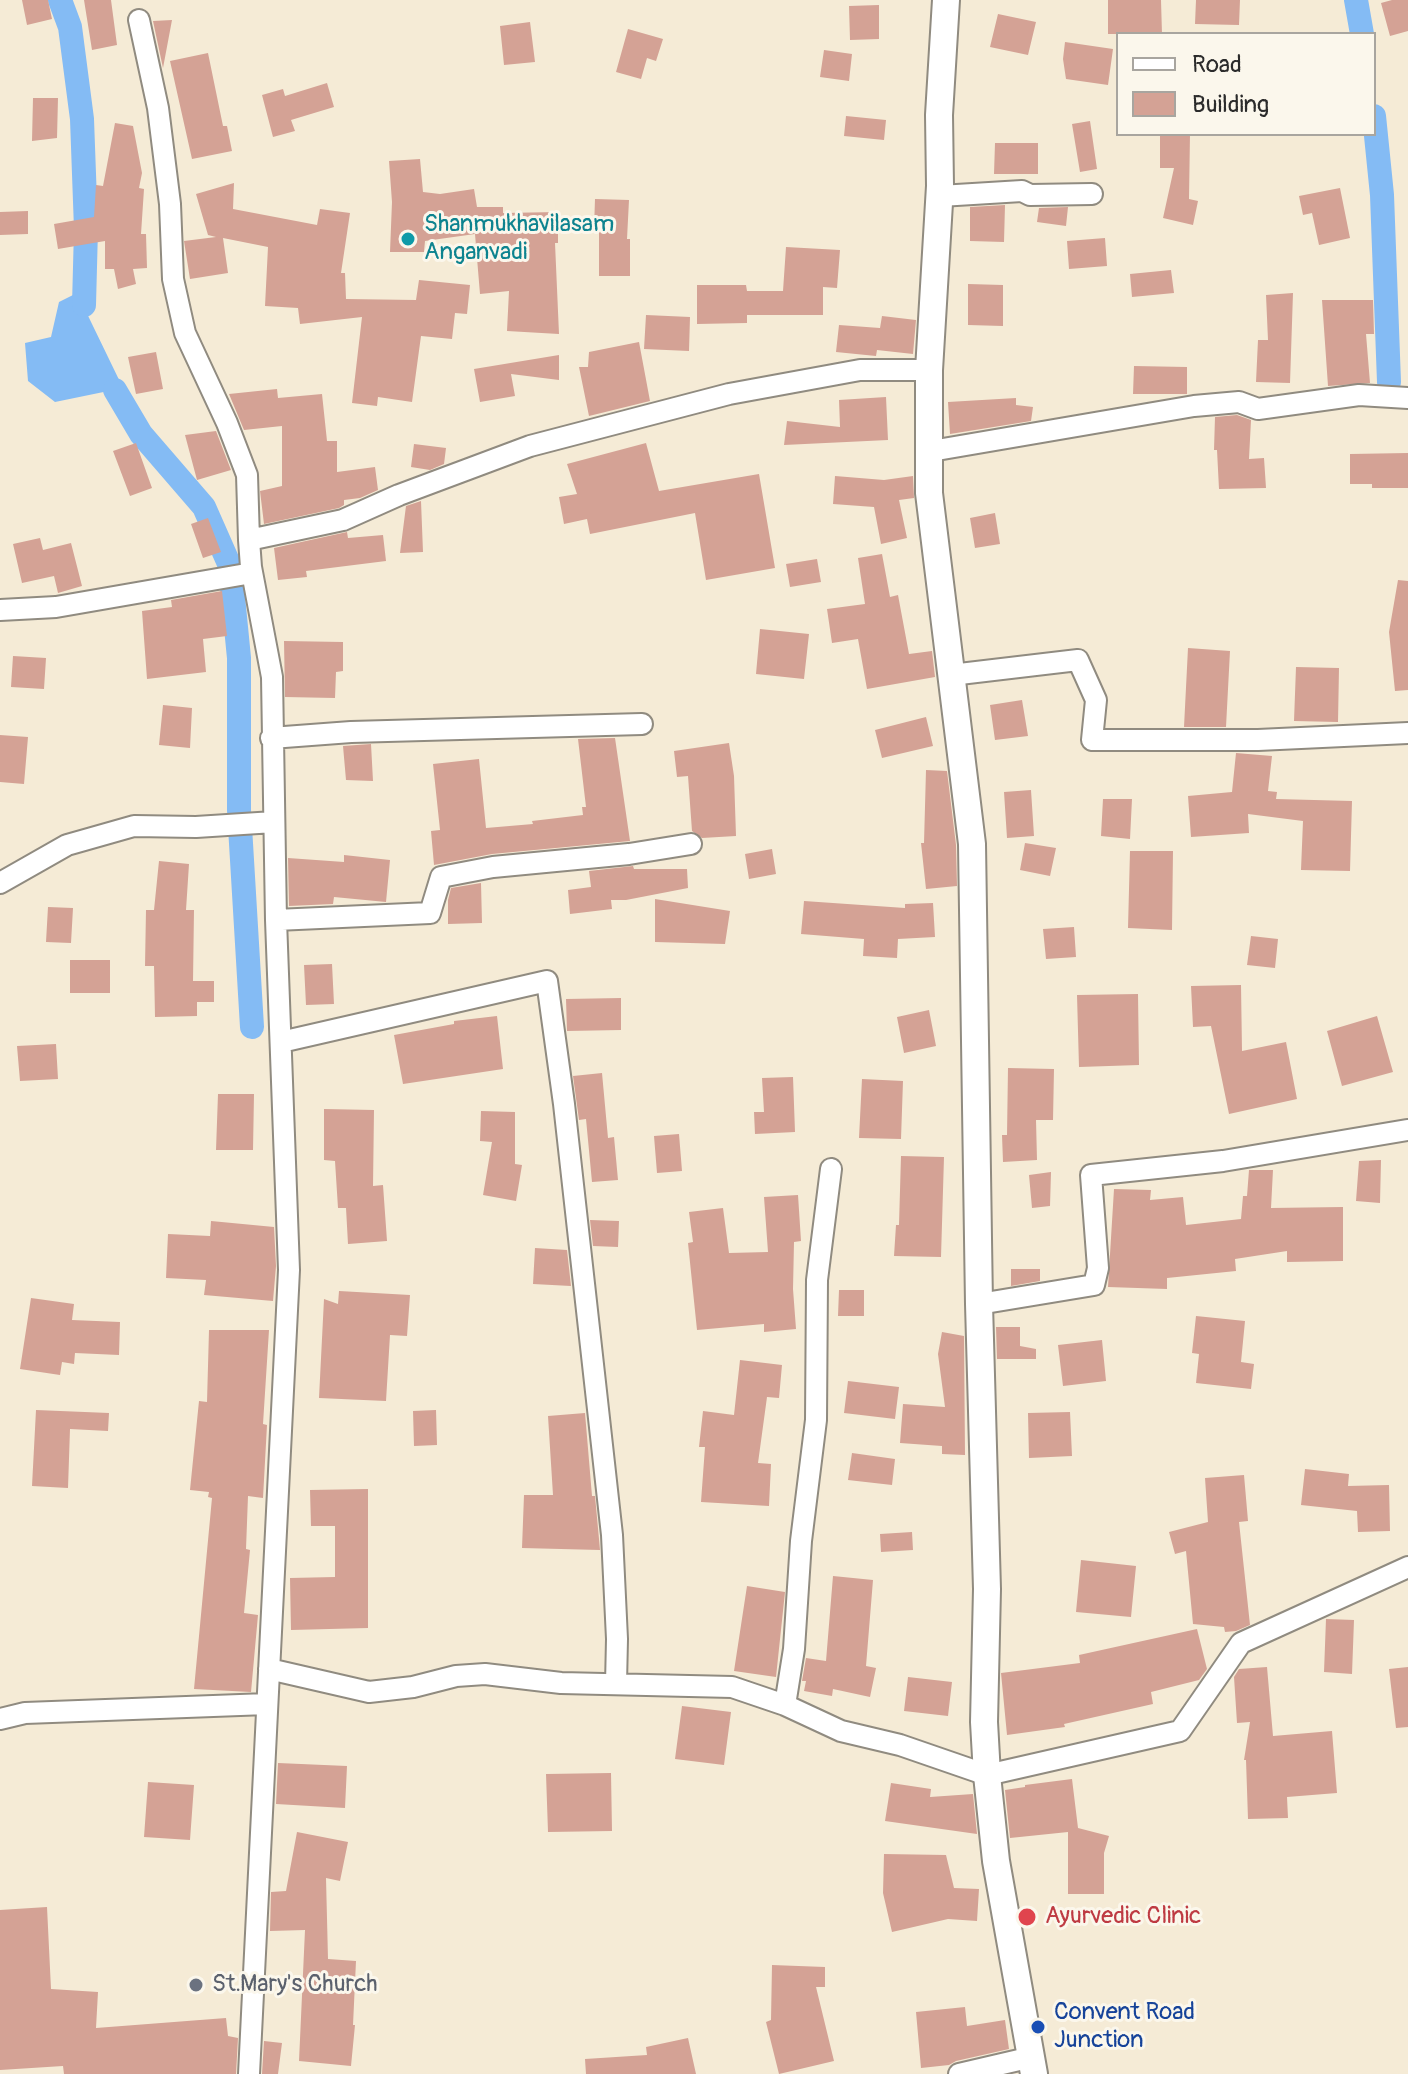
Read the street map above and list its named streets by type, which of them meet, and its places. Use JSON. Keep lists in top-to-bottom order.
{
  "places": [
    "Shanmukhavilasam Anganvadi",
    "Ayurvedic Clinic",
    "St.Mary's Church",
    "Convent Road Junction"
  ],
  "legend": ["Road", "Building"]
}
